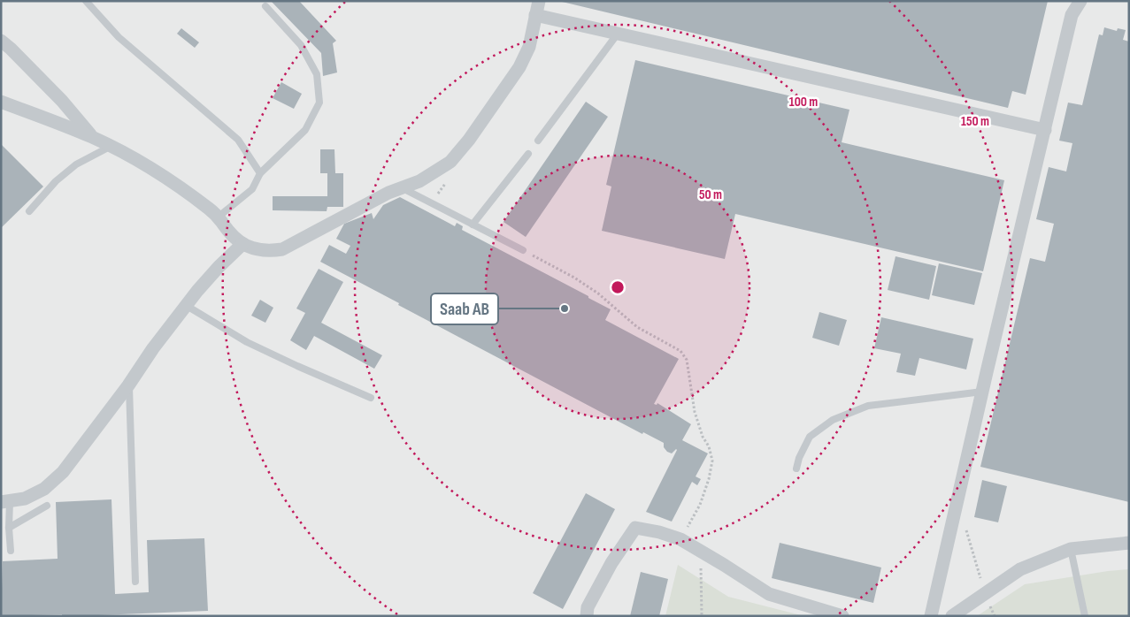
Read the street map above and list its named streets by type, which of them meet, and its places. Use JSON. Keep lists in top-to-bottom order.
{
  "places": ["Saab AB"],
  "rings": ["100 m", "150 m", "50 m"]
}
